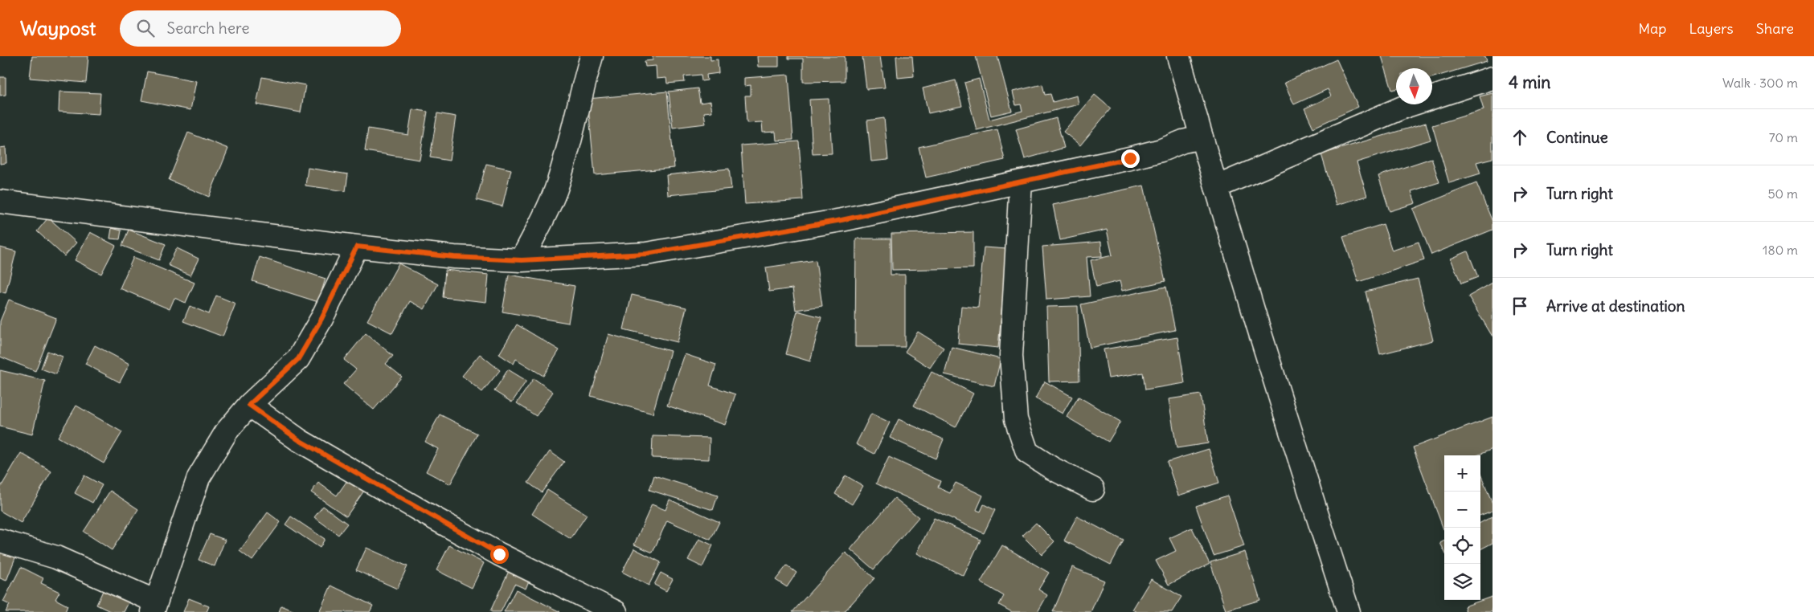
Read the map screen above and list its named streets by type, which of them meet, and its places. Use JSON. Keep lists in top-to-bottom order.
{
  "north": "bottom",
  "page": {
    "header": "Waypost",
    "search": "Search here",
    "nav": ["Map", "Layers", "Share"],
    "heading": ["4 min", "Walk · 300 m"],
    "list": [
      ["Continue", "70 m"],
      ["Turn right", "50 m"],
      ["Turn right", "180 m"],
      "Arrive at destination"
    ],
    "map_buttons": ["+", "−"]
  }
}
